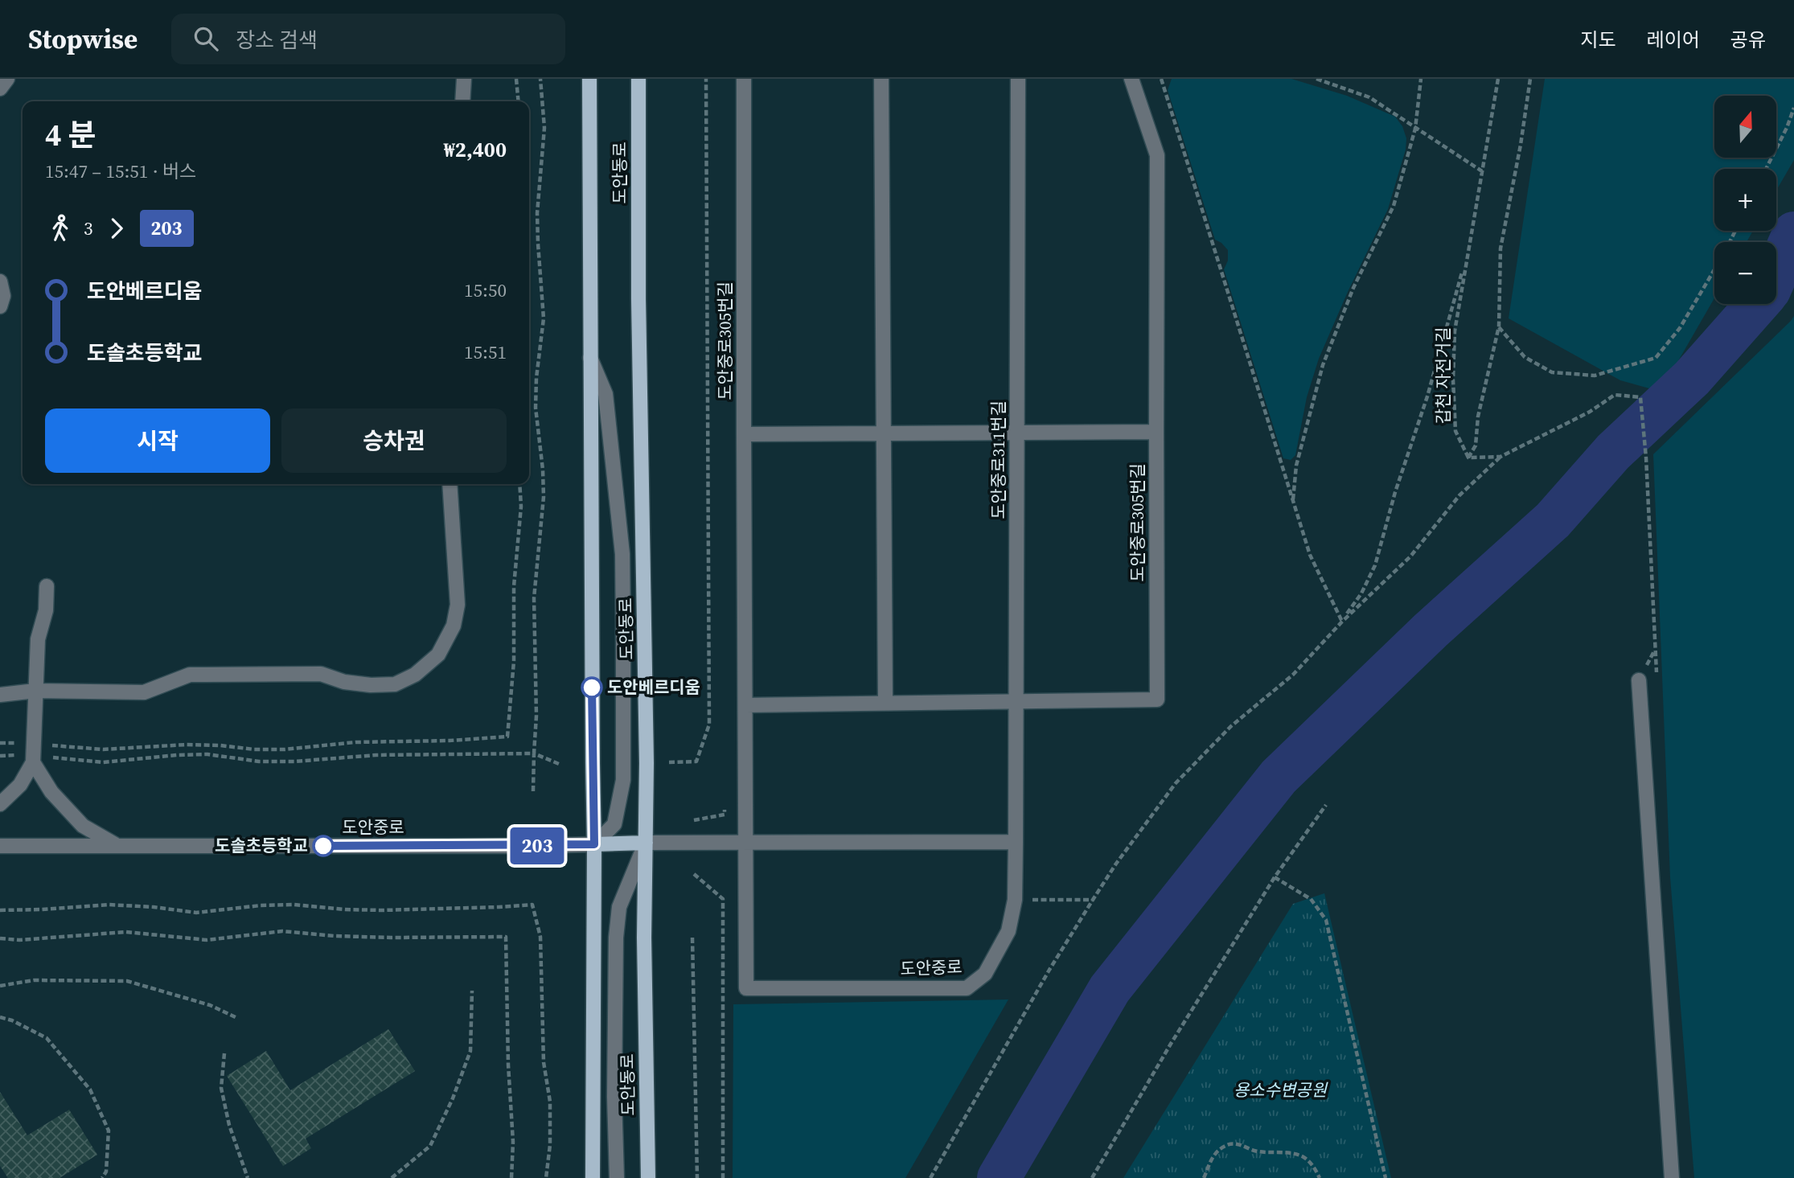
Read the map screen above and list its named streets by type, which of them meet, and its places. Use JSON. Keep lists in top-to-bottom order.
{
  "streets": {
    "main road": ["도안동로", "도안중로"],
    "street": ["도안중로305번길", "도안중로311번길"],
    "path": ["갑천 자전거길"]
  },
  "crossings": [
    ["도안동로", "도안중로"],
    ["도안중로305번길", "도안중로311번길"],
    ["도안중로305번길", "도안중로"],
    ["도안중로311번길", "도안중로"]
  ],
  "parks": ["용소수변공원"],
  "places": ["도안베르디움", "도솔초등학교"],
  "lines": ["bus line 203"],
  "north": "top",
  "page": {
    "header": "Stopwise",
    "search": "장소 검색",
    "nav": ["지도", "레이어", "공유"],
    "on_map": "203",
    "map_buttons": ["+", "−"],
    "heading": ["4 분", "15:47 – 15:51 · 버스", "₩2,400"],
    "legs": ["3", "203"],
    "list": [
      {
        "name": "도안베르디움",
        "value": "15:50"
      },
      {
        "name": "도솔초등학교",
        "value": "15:51"
      }
    ],
    "buttons": ["시작", "승차권"]
  }
}
